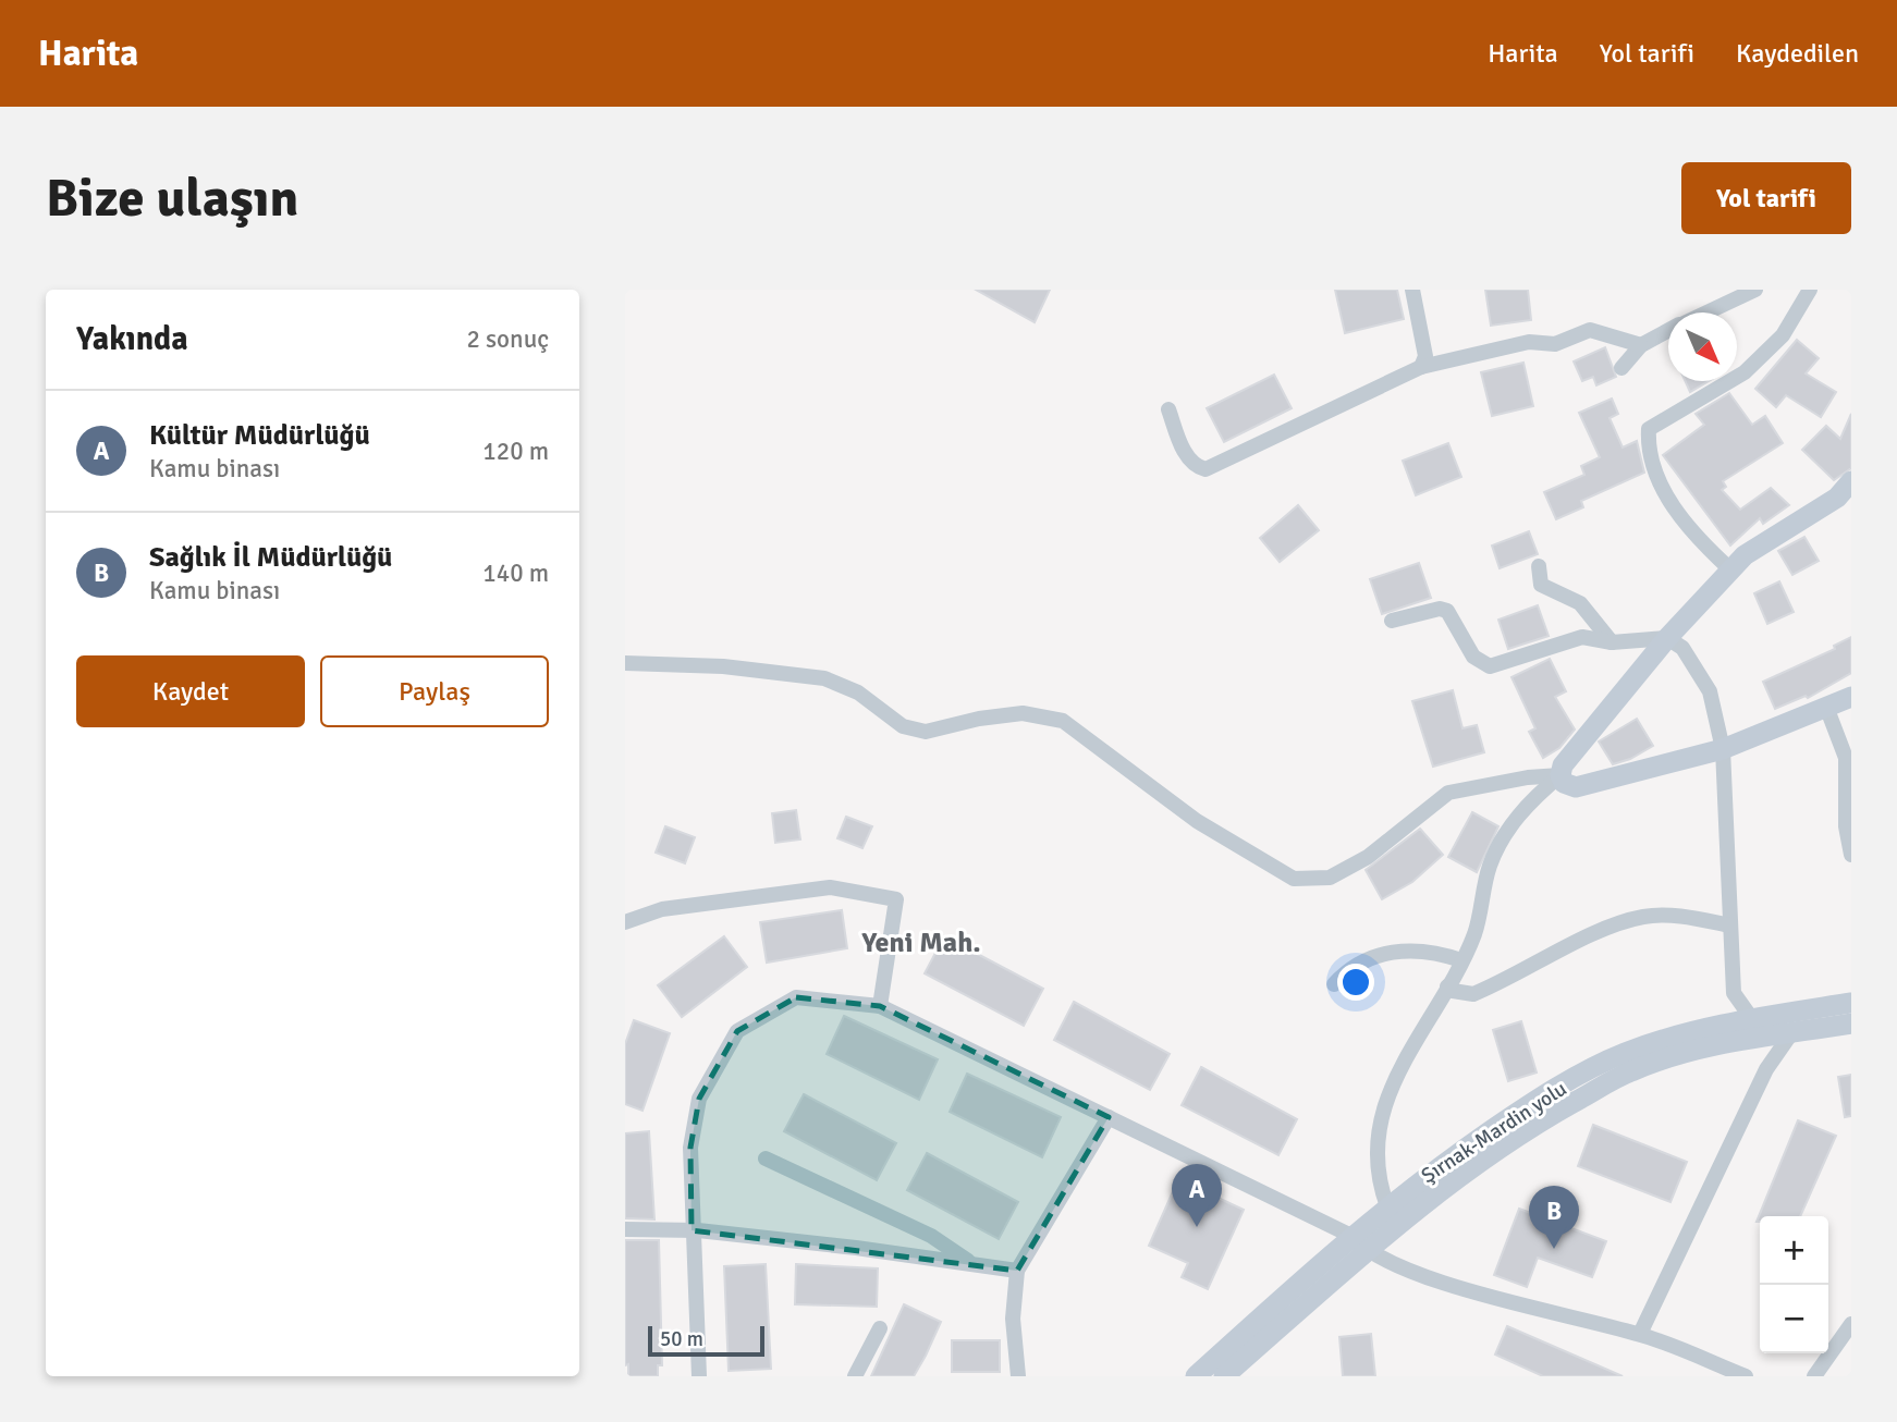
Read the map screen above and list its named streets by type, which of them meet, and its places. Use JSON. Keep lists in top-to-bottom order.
{
  "streets": {
    "street": ["Şırnak-Mardin yolu"]
  },
  "districts": ["Yeni Mah."],
  "scale_bar": "50 m",
  "north": "bottom right",
  "page": {
    "header": "Harita",
    "nav": ["Harita", "Yol tarifi", "Kaydedilen"],
    "buttons": [
      "Yol tarifi",
      ["Kaydet", "Paylaş"]
    ],
    "title": "Bize ulaşın",
    "heading": ["Yakında", "2 sonuç"],
    "list": [
      {
        "mark": "A",
        "name": "Kültür Müdürlüğü",
        "note": "Kamu binası",
        "value": "120 m"
      },
      {
        "mark": "B",
        "name": "Sağlık İl Müdürlüğü",
        "note": "Kamu binası",
        "value": "140 m"
      }
    ],
    "pins": ["A", "B"],
    "map_buttons": ["+", "−"],
    "scale": "50 m"
  }
}
